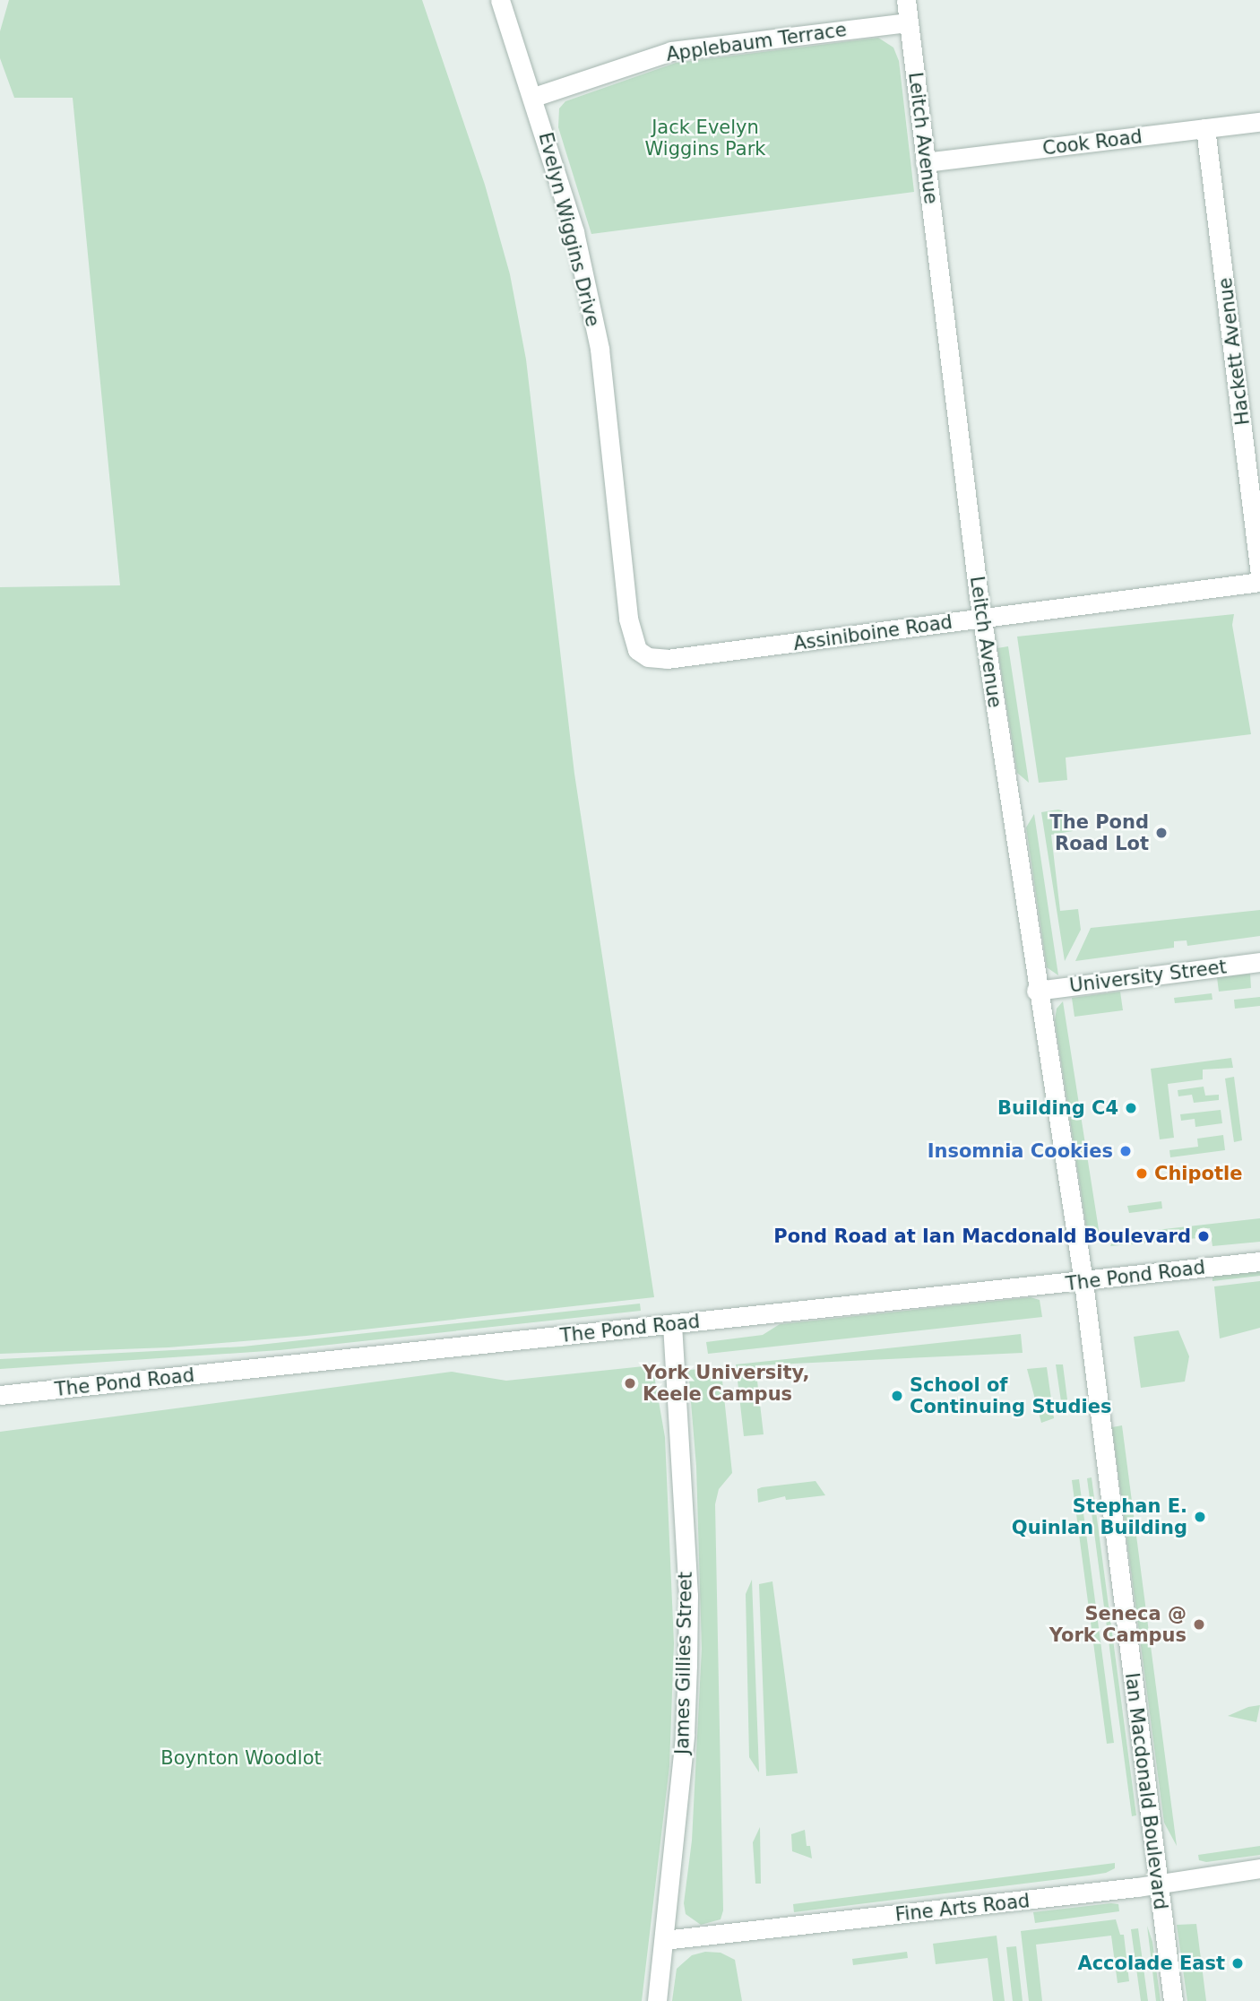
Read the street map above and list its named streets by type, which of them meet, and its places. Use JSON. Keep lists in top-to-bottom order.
{
  "streets": {
    "street": [
      "Applebaum Terrace",
      "Leitch Avenue",
      "Cook Road",
      "Evelyn Wiggins Drive",
      "Hackett Avenue",
      "Assiniboine Road",
      "University Street",
      "The Pond Road",
      "James Gillies Street",
      "Ian Macdonald Boulevard",
      "Fine Arts Road"
    ]
  },
  "crossings": [
    ["Applebaum Terrace", "Leitch Avenue"],
    ["Applebaum Terrace", "Evelyn Wiggins Drive"],
    ["Leitch Avenue", "Cook Road"],
    ["Leitch Avenue", "Assiniboine Road"],
    ["Leitch Avenue", "University Street"],
    ["Leitch Avenue", "The Pond Road"],
    ["Leitch Avenue", "Ian Macdonald Boulevard"],
    ["Cook Road", "Hackett Avenue"],
    ["Evelyn Wiggins Drive", "Assiniboine Road"],
    ["The Pond Road", "James Gillies Street"],
    ["The Pond Road", "Ian Macdonald Boulevard"],
    ["James Gillies Street", "Fine Arts Road"],
    ["Ian Macdonald Boulevard", "Fine Arts Road"]
  ],
  "parks": ["Jack Evelyn Wiggins Park", "Boynton Woodlot"],
  "places": [
    "The Pond Road Lot",
    "Building C4",
    "Insomnia Cookies",
    "Chipotle",
    "Pond Road at Ian Macdonald Boulevard",
    "York University, Keele Campus",
    "School of Continuing Studies",
    "Stephan E. Quinlan Building",
    "Seneca @ York Campus",
    "Accolade East"
  ]
}
